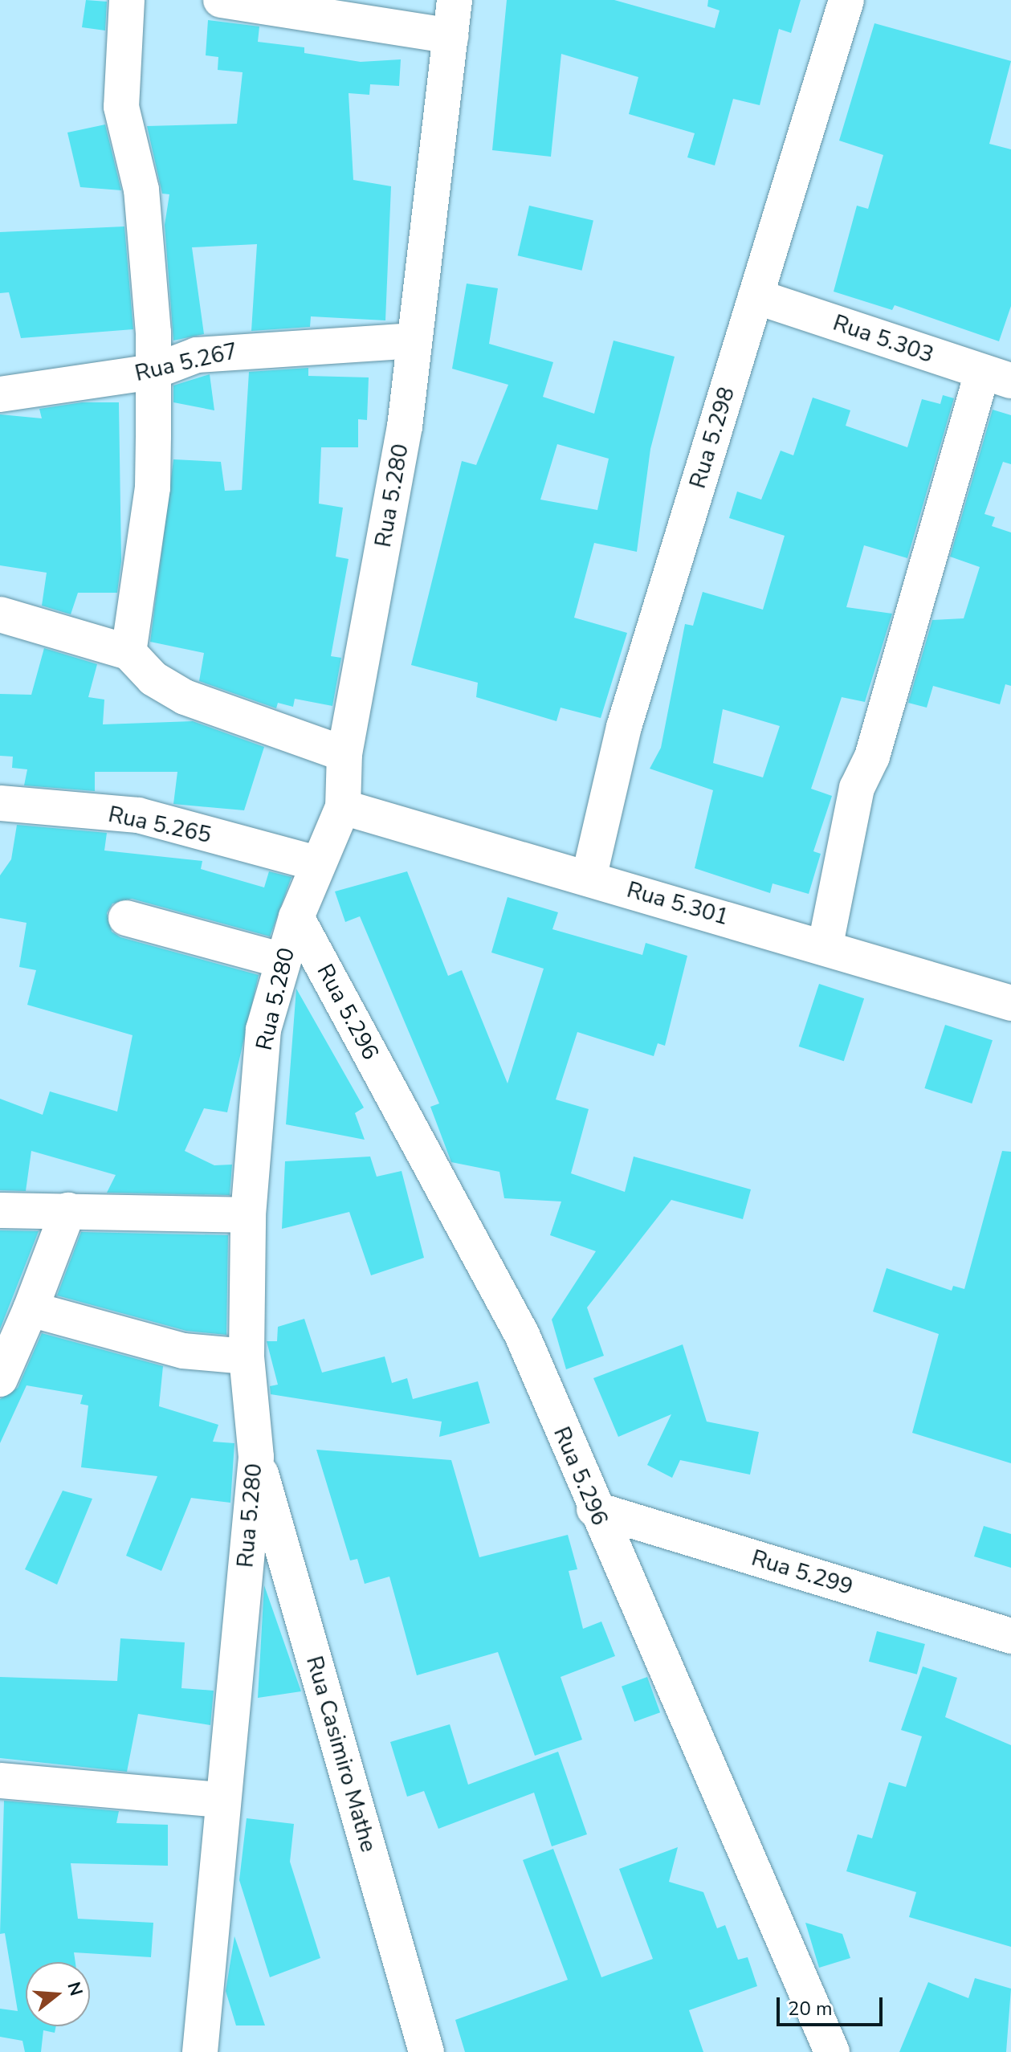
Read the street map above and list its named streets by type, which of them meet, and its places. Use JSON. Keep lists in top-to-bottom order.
{
  "streets": {
    "street": [
      "Rua 5.303",
      "Rua 5.267",
      "Rua 5.298",
      "Rua 5.280",
      "Rua 5.265",
      "Rua 5.301",
      "Rua 5.296",
      "Rua 5.299",
      "Rua Casimiro Mathe"
    ]
  },
  "crossings": [
    ["Rua 5.303", "Rua 5.298"],
    ["Rua 5.267", "Rua 5.280"],
    ["Rua 5.298", "Rua 5.301"],
    ["Rua 5.280", "Rua 5.265"],
    ["Rua 5.280", "Rua 5.301"],
    ["Rua 5.280", "Rua 5.296"],
    ["Rua 5.280", "Rua Casimiro Mathe"],
    ["Rua 5.296", "Rua 5.299"]
  ],
  "scale_bar": "20 m",
  "north": "right"
}
